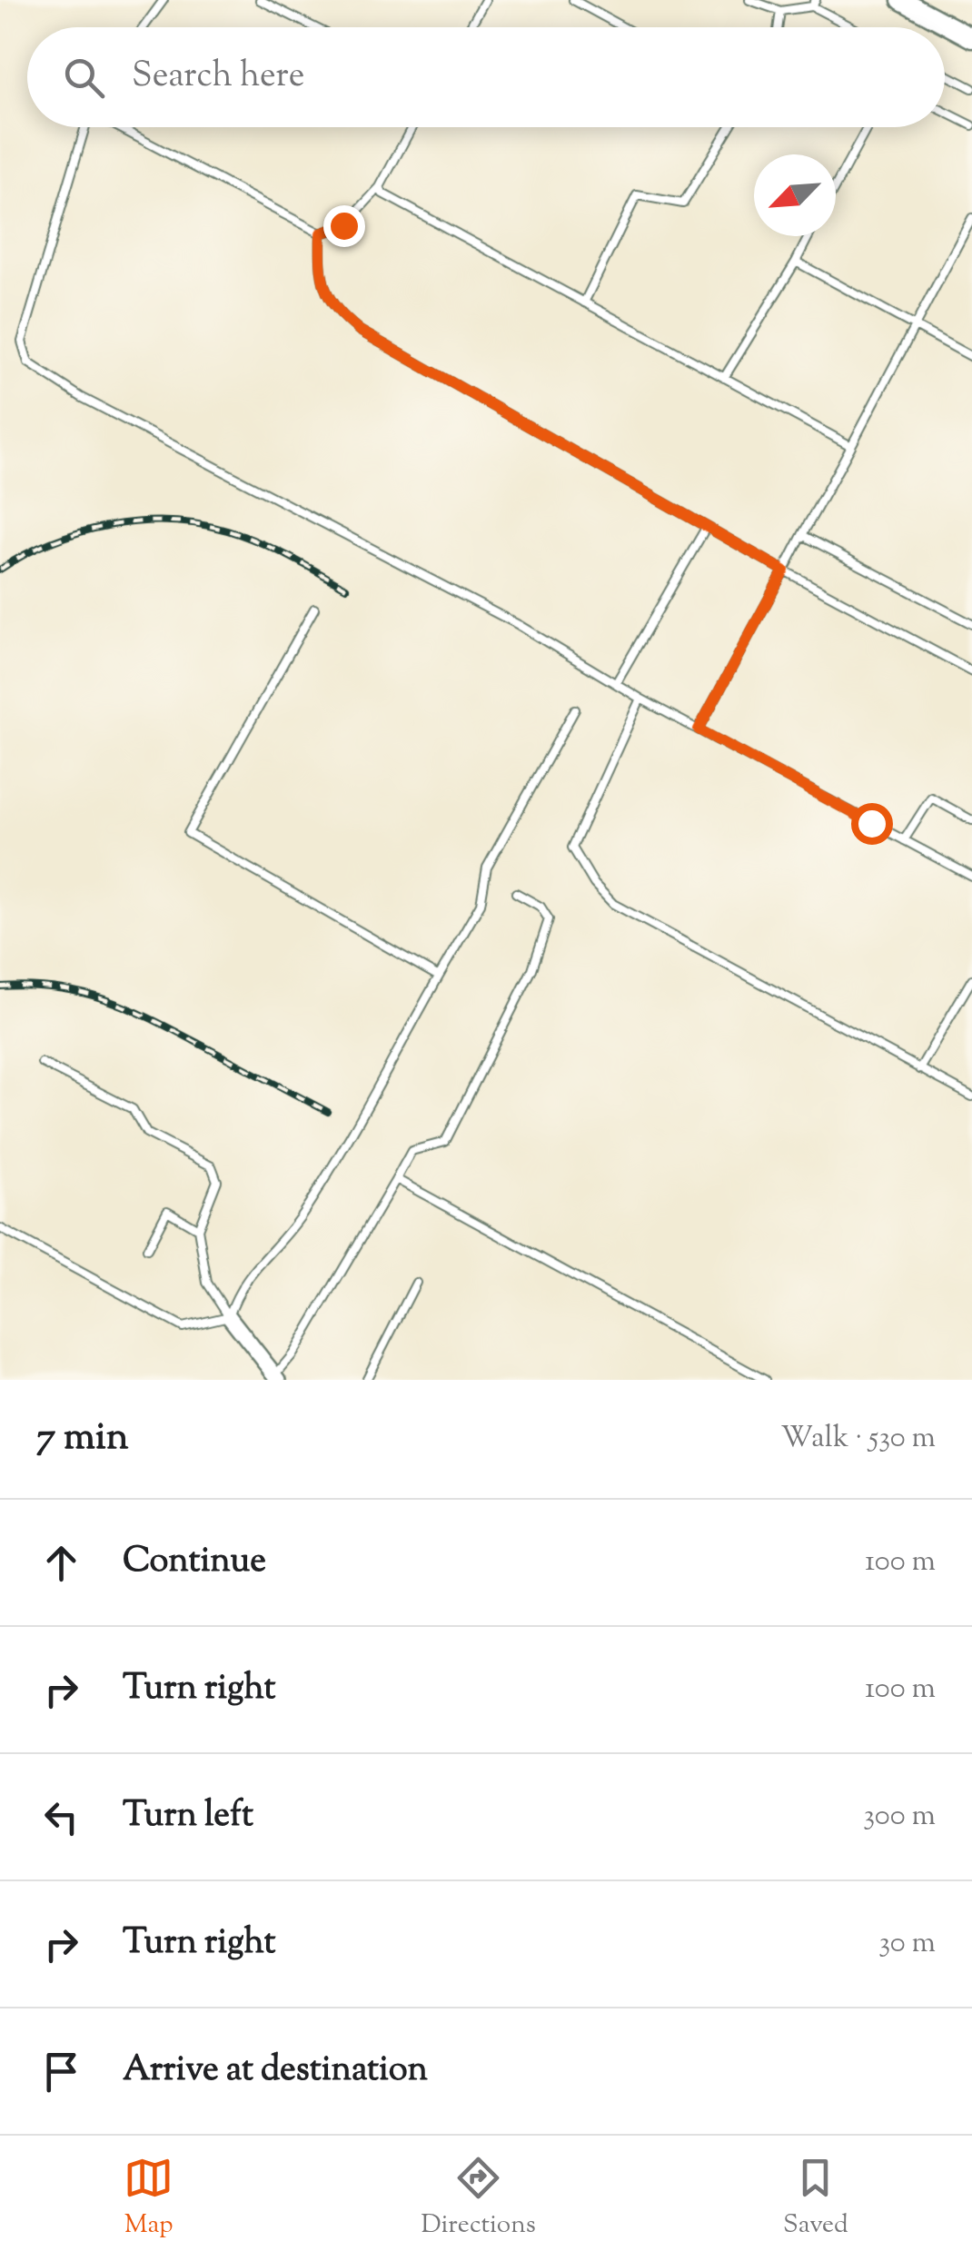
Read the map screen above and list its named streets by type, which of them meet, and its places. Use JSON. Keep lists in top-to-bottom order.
{
  "north": "bottom left",
  "page": {
    "search": "Search here",
    "heading": ["7 min", "Walk · 530 m"],
    "list": [
      ["Continue", "100 m"],
      ["Turn right", "100 m"],
      ["Turn left", "300 m"],
      ["Turn right", "30 m"],
      "Arrive at destination"
    ],
    "nav": ["Map", "Directions", "Saved"]
  }
}
